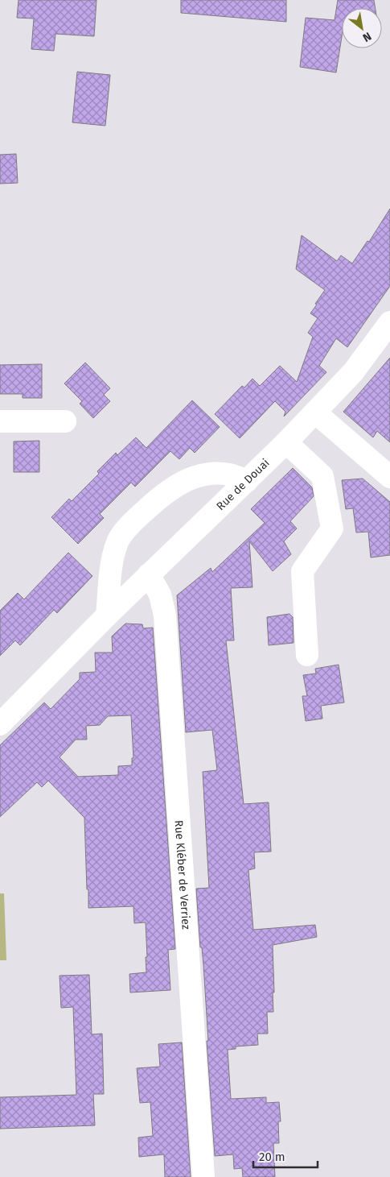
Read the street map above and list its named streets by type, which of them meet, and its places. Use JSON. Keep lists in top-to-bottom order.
{
  "streets": {
    "street": ["Rue de Douai", "Rue Kléber de Verriez"]
  },
  "crossings": [
    ["Rue de Douai", "Rue Kléber de Verriez"]
  ],
  "scale_bar": "20 m",
  "north": "bottom right"
}
